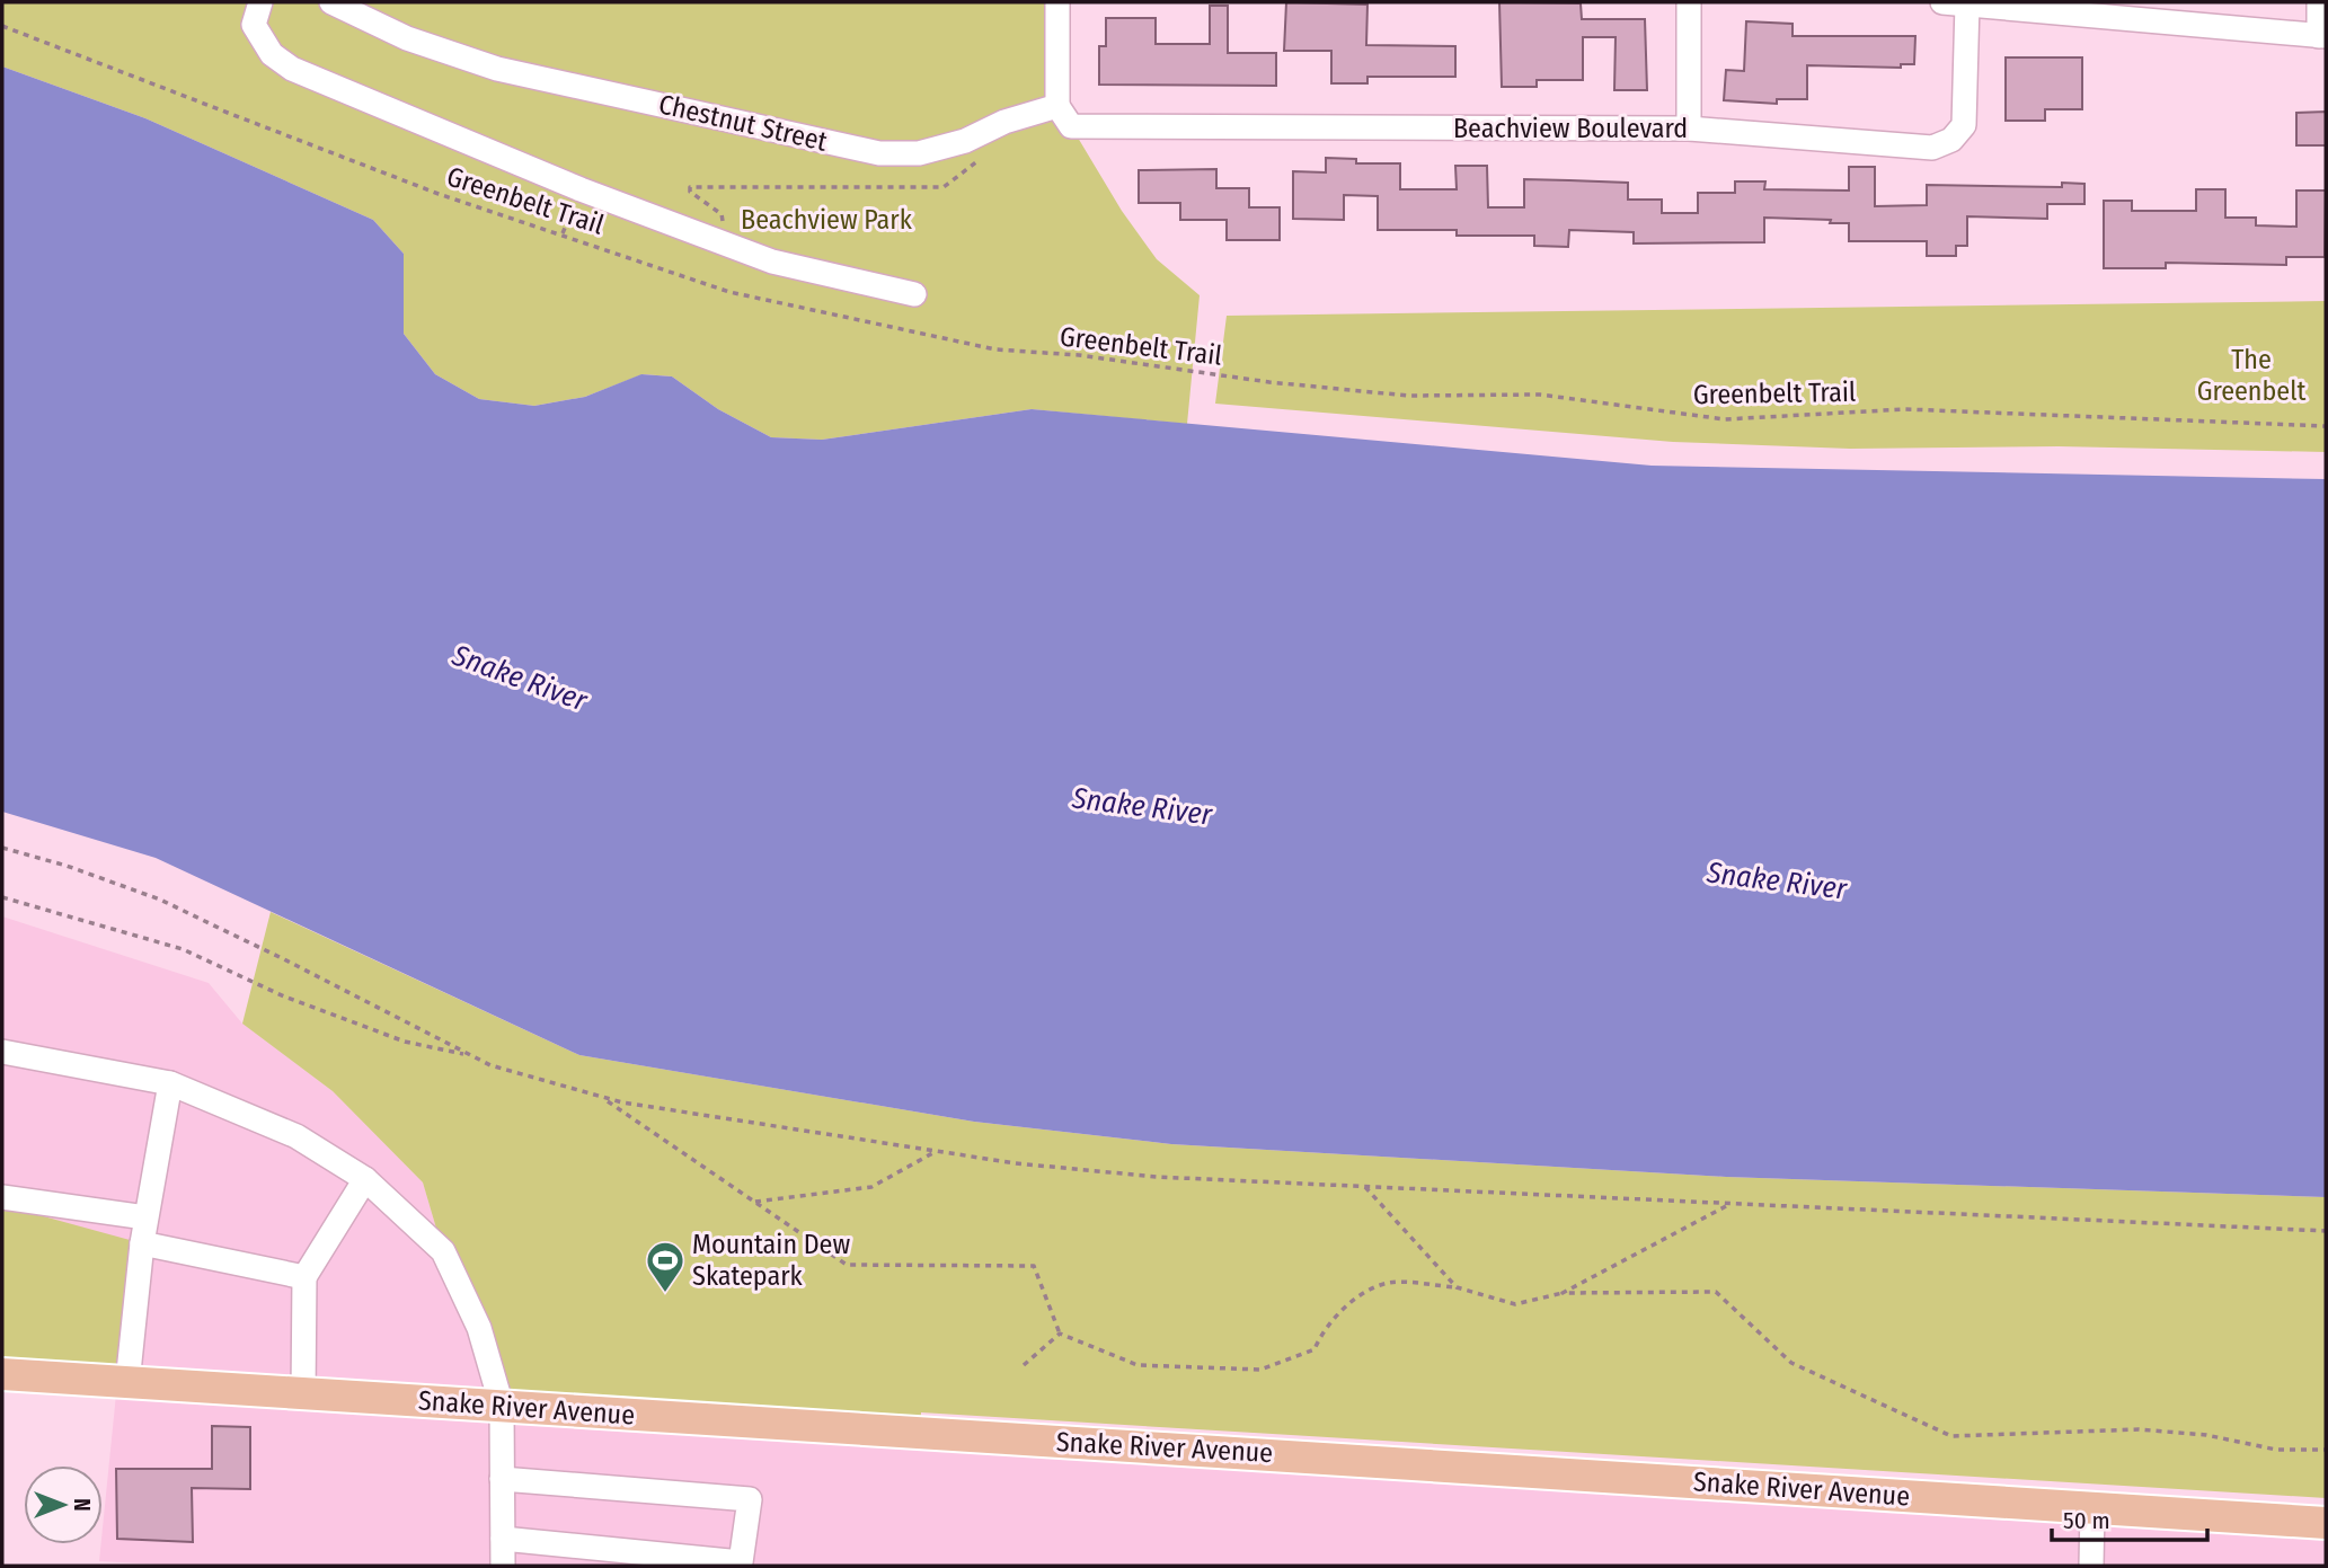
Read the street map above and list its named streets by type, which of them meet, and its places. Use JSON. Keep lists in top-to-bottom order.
{
  "streets": {
    "main road": ["Snake River Avenue"],
    "street": ["Chestnut Street", "Beachview Boulevard"],
    "path": ["Greenbelt Trail"]
  },
  "crossings": [
    ["Chestnut Street", "Beachview Boulevard"]
  ],
  "water": ["Snake River"],
  "parks": ["Beachview Park", "The Greenbelt"],
  "places": {
    "sports": ["Mountain Dew Skatepark"]
  },
  "scale_bar": "50 m",
  "north": "right"
}
